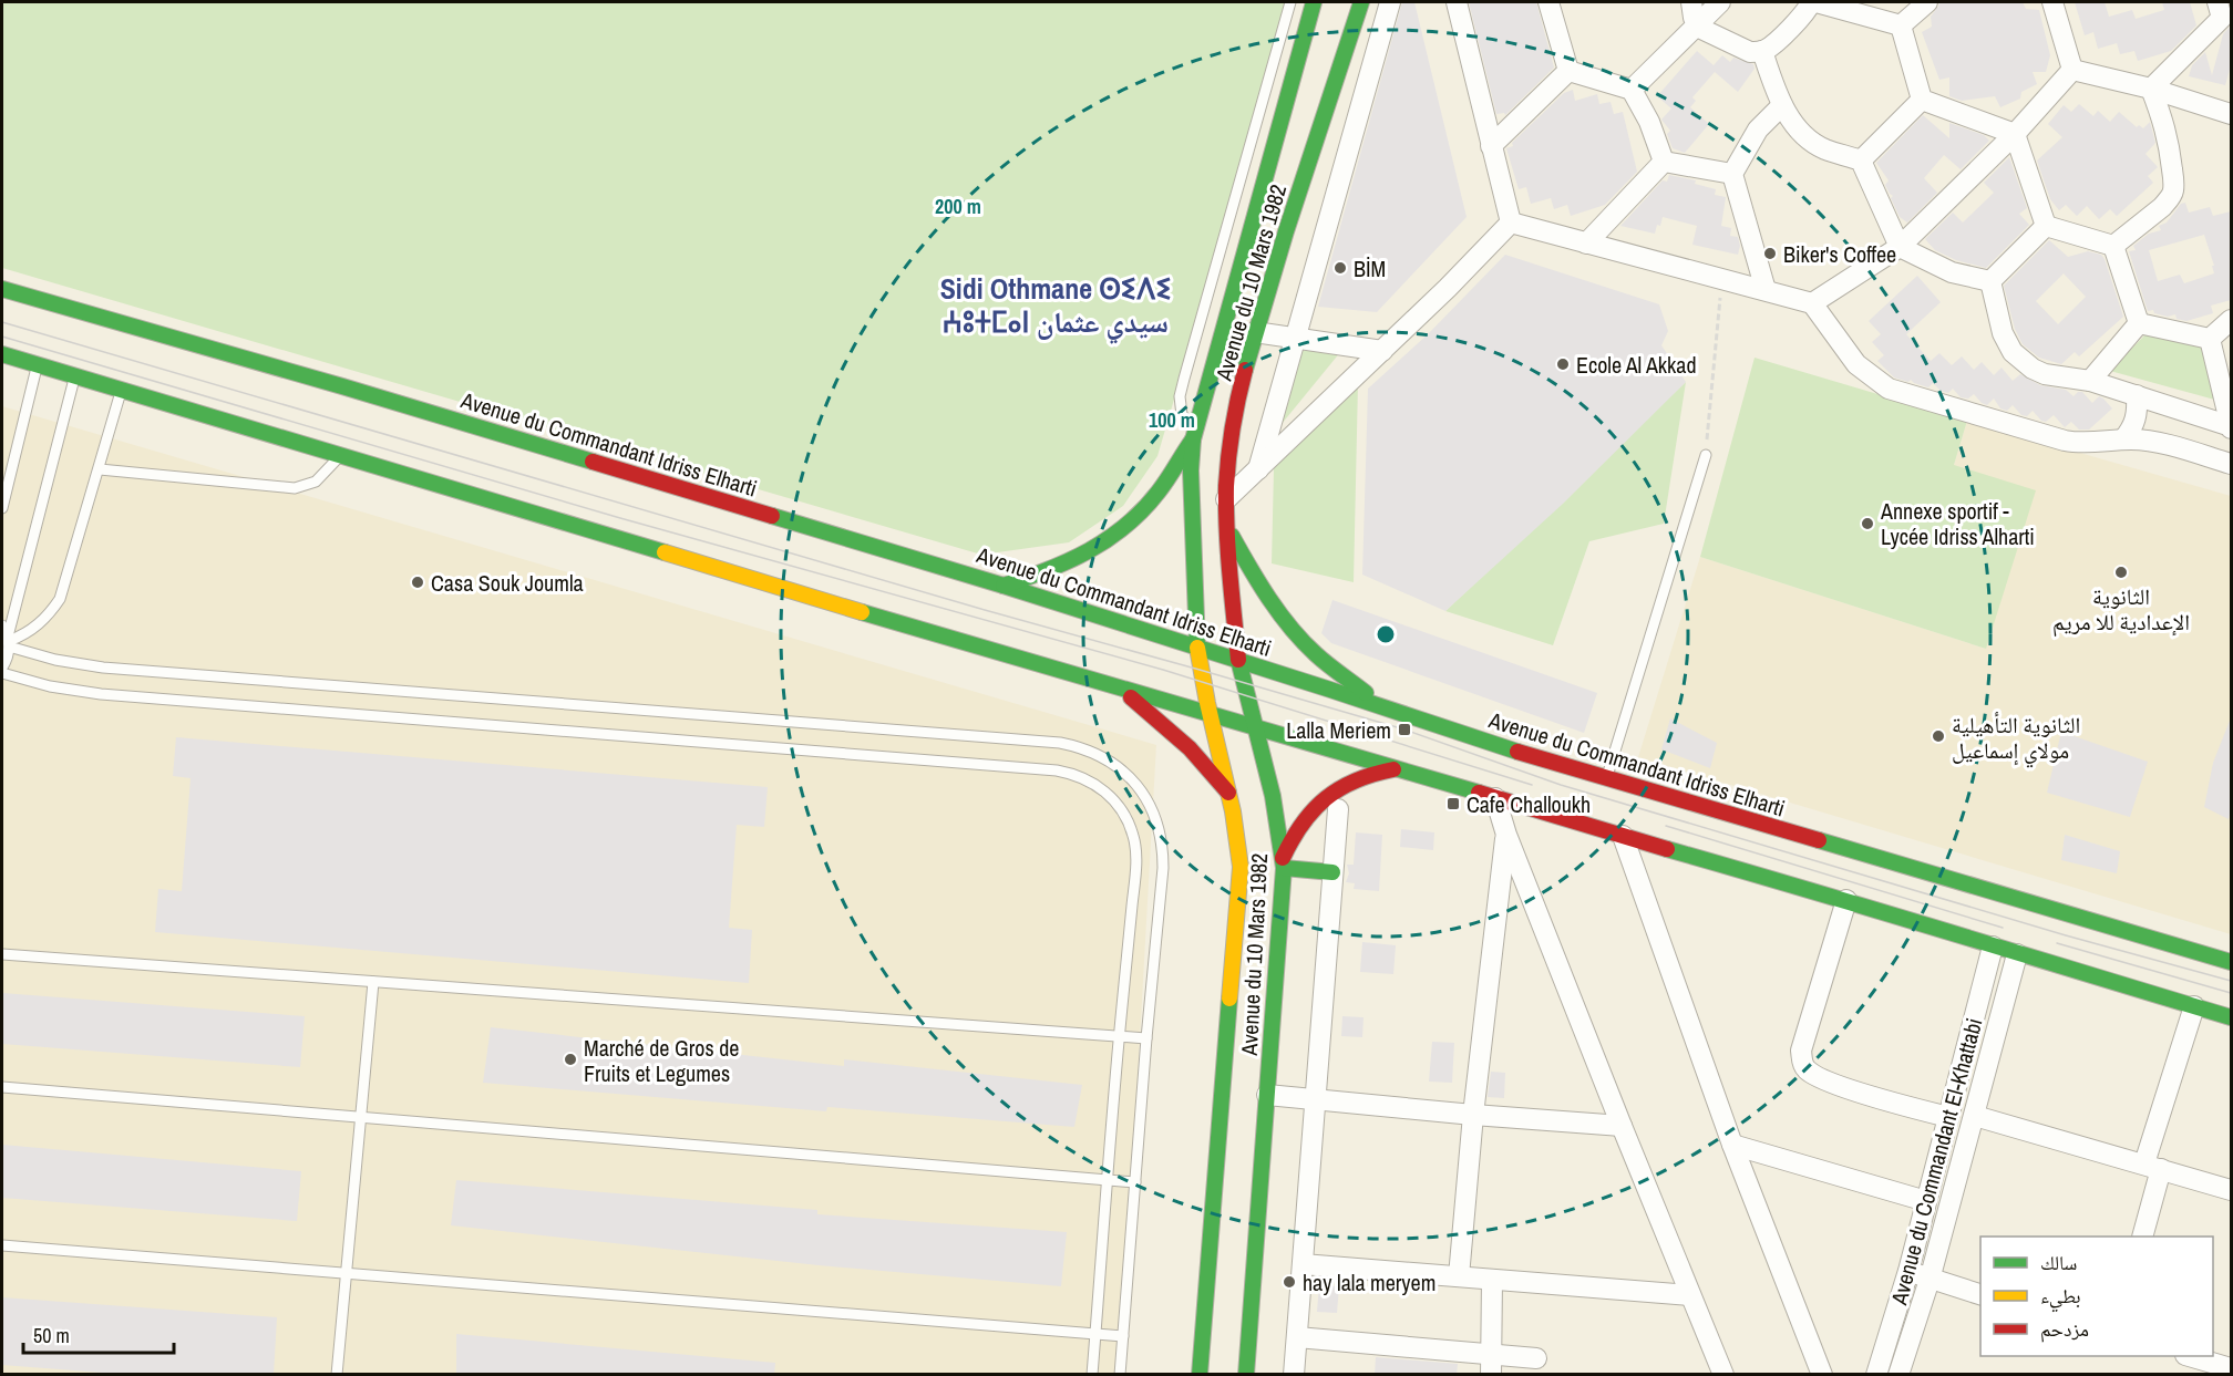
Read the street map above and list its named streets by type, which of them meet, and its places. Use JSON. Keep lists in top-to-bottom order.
{
  "streets": {
    "main road": ["Avenue du 10 Mars 1982", "Avenue du Commandant Idriss Elharti"],
    "street": ["Avenue du Commandant El-Khattabi"]
  },
  "crossings": [
    ["Avenue du 10 Mars 1982", "Avenue du Commandant Idriss Elharti"]
  ],
  "districts": ["Sidi Othmane ⵙⵉⴷⵉ ⵄⵓⵜⵎⴰⵏ سيدي عثمان"],
  "places": {
    "other": [
      "Biker's Coffee",
      "BİM",
      "Ecole Al Akkad",
      "Annexe sportif - Lycée Idriss Alharti",
      "الثانوية الإعدادية للا مريم",
      "Casa Souk Joumla",
      "الثانوية التأهيلية مولاي إسماعيل",
      "Marché de Gros de Fruits et Legumes",
      "hay lala meryem"
    ],
    "transit": ["Lalla Meriem", "Cafe Challoukh"]
  },
  "legend": ["سالك", "بطيء", "مزدحم"],
  "scale_bar": "50 m",
  "rings": ["200 m", "100 m"]
}
